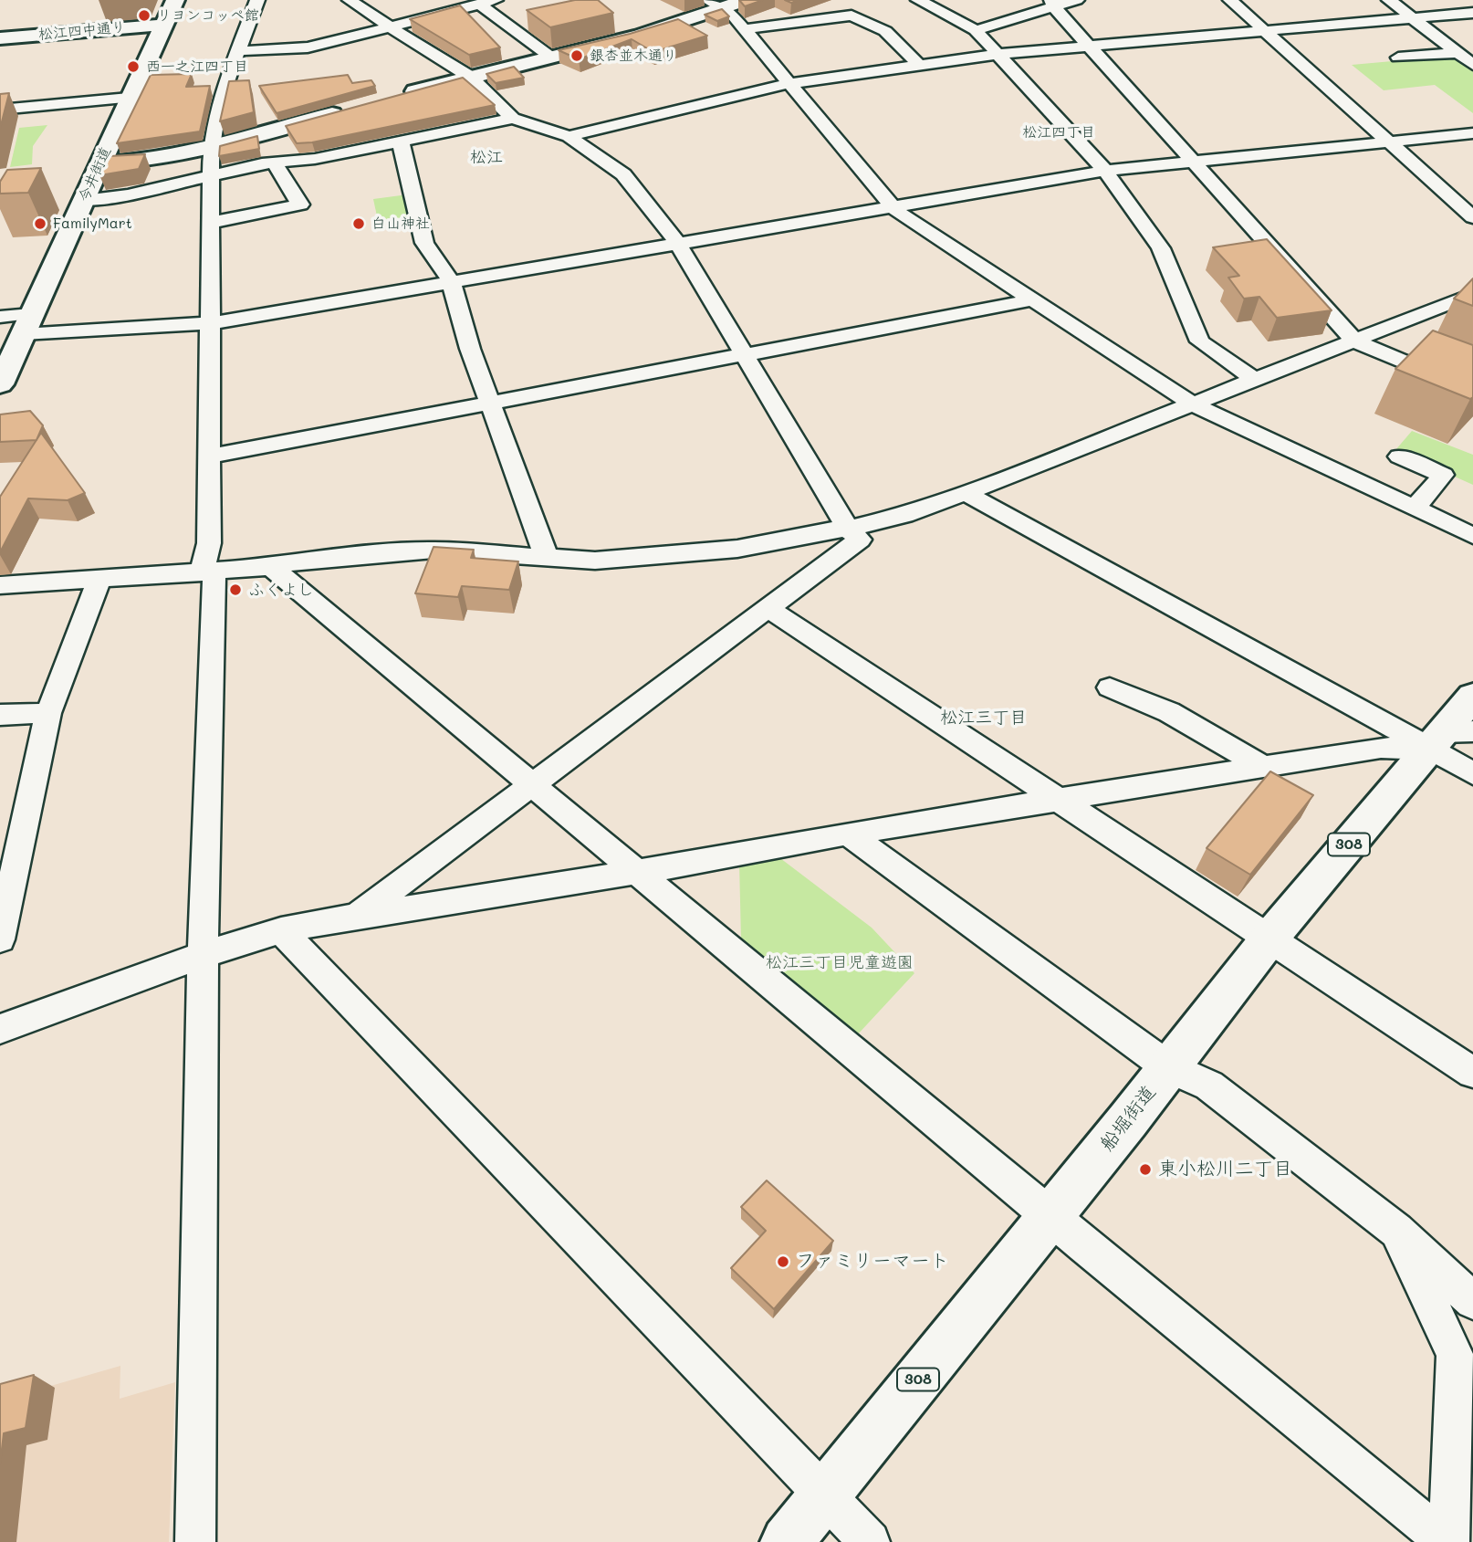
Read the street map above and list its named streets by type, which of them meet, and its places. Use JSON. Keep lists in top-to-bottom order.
{
  "streets": {
    "street": [
      "松江四中通り",
      "今井街道",
      "308",
      "船堀街道"
    ]
  },
  "crossings": [
    ["松江四中通り", "今井街道"]
  ],
  "districts": ["松江四丁目", "松江", "松江三丁目"],
  "parks": ["松江三丁目児童遊園"],
  "places": [
    "リヨンコッペ館",
    "銀杏並木通り",
    "西一之江四丁目",
    "FamilyMart",
    "白山神社",
    "ふくよし",
    "東小松川二丁目",
    "ファミリーマート"
  ]
}
